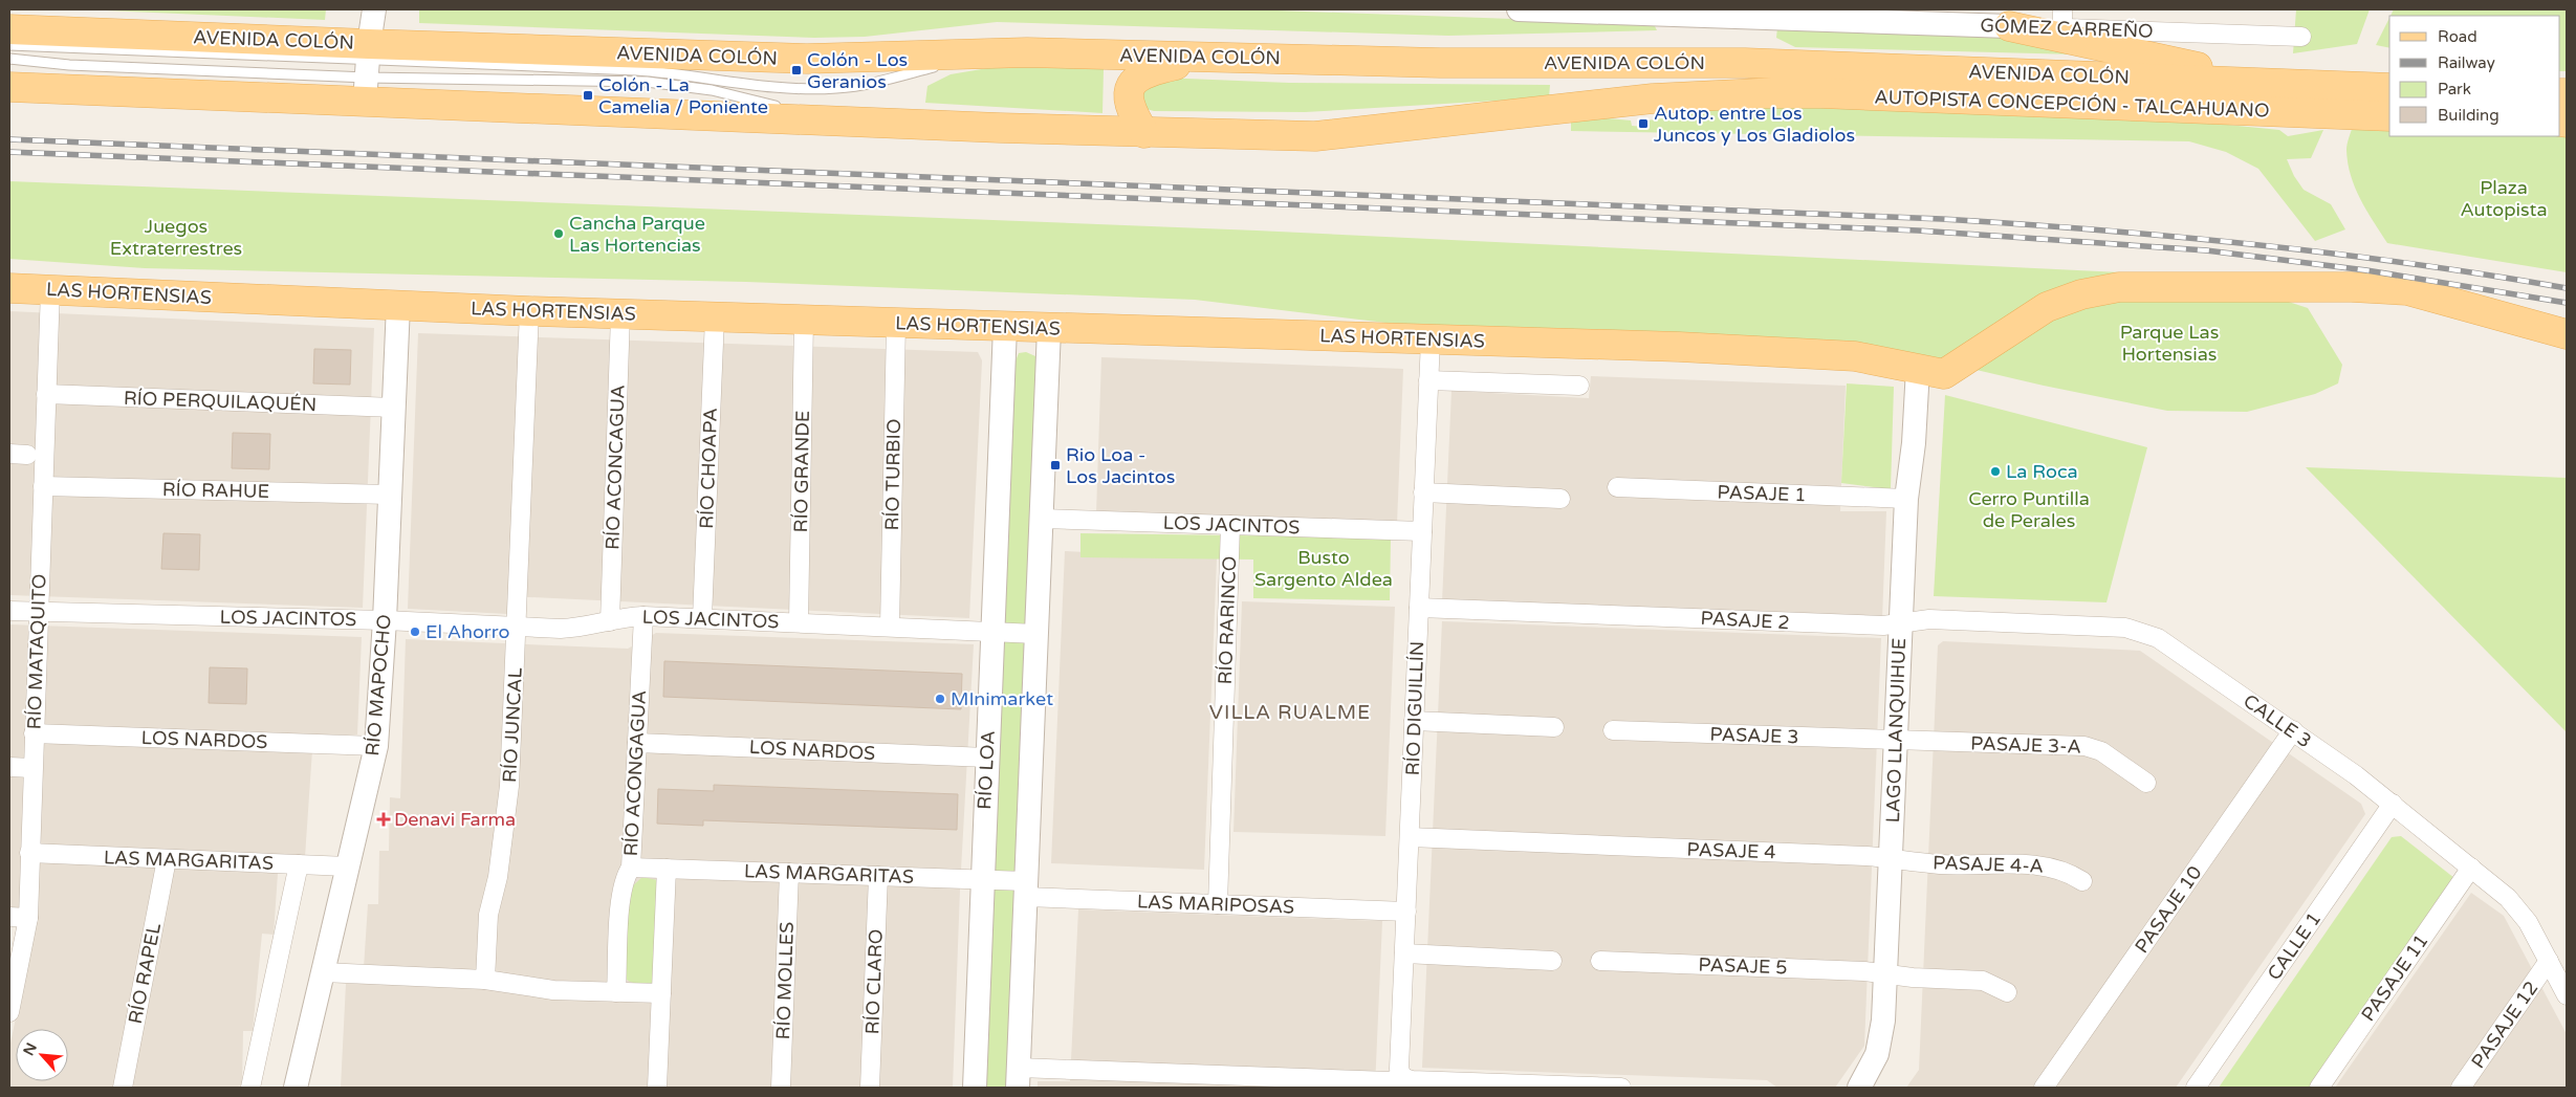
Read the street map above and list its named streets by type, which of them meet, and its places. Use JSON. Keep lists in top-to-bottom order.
{
  "streets": {
    "main road": ["AVENIDA COLÓN", "AUTOPISTA CONCEPCIÓN - TALCAHUANO", "LAS HORTENSIAS"],
    "street": [
      "GÓMEZ CARREÑO",
      "RÍO PERQUILAQUÉN",
      "RÍO ACONCAGUA",
      "RÍO CHOAPA",
      "RÍO GRANDE",
      "RÍO TURBIO",
      "RÍO RAHUE",
      "PASAJE 1",
      "LOS JACINTOS",
      "RÍO RARINCO",
      "PASAJE 2",
      "RÍO MATAQUITO",
      "RÍO MAPOCHO",
      "RÍO DIGUILLÍN",
      "CALLE 3",
      "RÍO JUNCAL",
      "LAGO LLANQUIHUE",
      "PASAJE 3",
      "LOS NARDOS",
      "PASAJE 3-A",
      "RÍO LOA",
      "RÍO ACONGAGUA",
      "PASAJE 4",
      "LAS MARGARITAS",
      "PASAJE 4-A",
      "LAS MARIPOSAS",
      "PASAJE 10",
      "CALLE 1",
      "PASAJE 5",
      "RÍO RAPEL",
      "PASAJE 11",
      "RÍO MOLLES",
      "RÍO CLARO",
      "PASAJE 12"
    ]
  },
  "crossings": [
    ["AVENIDA COLÓN", "AUTOPISTA CONCEPCIÓN - TALCAHUANO"],
    ["LAS HORTENSIAS", "RÍO ACONCAGUA"],
    ["LAS HORTENSIAS", "RÍO CHOAPA"],
    ["LAS HORTENSIAS", "RÍO GRANDE"],
    ["LAS HORTENSIAS", "RÍO TURBIO"],
    ["LAS HORTENSIAS", "RÍO MATAQUITO"],
    ["LAS HORTENSIAS", "RÍO MAPOCHO"],
    ["LAS HORTENSIAS", "RÍO DIGUILLÍN"],
    ["LAS HORTENSIAS", "RÍO JUNCAL"],
    ["LAS HORTENSIAS", "LAGO LLANQUIHUE"],
    ["LAS HORTENSIAS", "RÍO LOA"],
    ["RÍO PERQUILAQUÉN", "RÍO MATAQUITO"],
    ["RÍO PERQUILAQUÉN", "RÍO MAPOCHO"],
    ["RÍO ACONCAGUA", "LOS JACINTOS"],
    ["RÍO CHOAPA", "LOS JACINTOS"],
    ["RÍO GRANDE", "LOS JACINTOS"],
    ["RÍO TURBIO", "LOS JACINTOS"],
    ["RÍO RAHUE", "RÍO MATAQUITO"],
    ["RÍO RAHUE", "RÍO MAPOCHO"],
    ["PASAJE 1", "LAGO LLANQUIHUE"],
    ["LOS JACINTOS", "RÍO RARINCO"],
    ["LOS JACINTOS", "RÍO MATAQUITO"],
    ["LOS JACINTOS", "RÍO MAPOCHO"],
    ["LOS JACINTOS", "RÍO DIGUILLÍN"],
    ["LOS JACINTOS", "RÍO JUNCAL"],
    ["LOS JACINTOS", "RÍO LOA"],
    ["LOS JACINTOS", "RÍO ACONGAGUA"],
    ["RÍO RARINCO", "LAS MARIPOSAS"],
    ["PASAJE 2", "RÍO DIGUILLÍN"],
    ["PASAJE 2", "CALLE 3"],
    ["PASAJE 2", "LAGO LLANQUIHUE"],
    ["RÍO MATAQUITO", "LOS NARDOS"],
    ["RÍO MATAQUITO", "LAS MARGARITAS"],
    ["RÍO MAPOCHO", "LOS NARDOS"],
    ["RÍO MAPOCHO", "LAS MARGARITAS"],
    ["RÍO DIGUILLÍN", "PASAJE 4"],
    ["RÍO DIGUILLÍN", "LAS MARIPOSAS"],
    ["CALLE 3", "LAGO LLANQUIHUE"],
    ["CALLE 3", "PASAJE 10"],
    ["CALLE 3", "CALLE 1"],
    ["CALLE 3", "PASAJE 11"],
    ["CALLE 3", "PASAJE 12"],
    ["LAGO LLANQUIHUE", "PASAJE 3"],
    ["LAGO LLANQUIHUE", "PASAJE 3-A"],
    ["LAGO LLANQUIHUE", "PASAJE 4"],
    ["LAGO LLANQUIHUE", "PASAJE 4-A"],
    ["LAGO LLANQUIHUE", "PASAJE 5"],
    ["PASAJE 3", "PASAJE 3-A"],
    ["LOS NARDOS", "RÍO LOA"],
    ["LOS NARDOS", "RÍO ACONGAGUA"],
    ["RÍO LOA", "LAS MARGARITAS"],
    ["RÍO ACONGAGUA", "LAS MARGARITAS"],
    ["PASAJE 4", "PASAJE 4-A"],
    ["LAS MARGARITAS", "LAS MARIPOSAS"],
    ["LAS MARGARITAS", "RÍO RAPEL"],
    ["LAS MARGARITAS", "RÍO MOLLES"],
    ["LAS MARGARITAS", "RÍO CLARO"]
  ],
  "districts": ["VILLA RUALME"],
  "parks": [
    "Plaza Autopista",
    "Juegos Extraterrestres",
    "Parque Las Hortensias",
    "Cerro Puntilla de Perales",
    "Busto Sargento Aldea"
  ],
  "places": {
    "transit": [
      "Colón - Los Geranios",
      "Colón - La Camelia / Poniente",
      "Autop. entre Los Juncos y Los Gladiolos",
      "Rio Loa - Los Jacintos"
    ],
    "other": [
      "Cancha Parque Las Hortencias",
      "La Roca",
      "El Ahorro",
      "MInimarket"
    ],
    "health": ["Denavi Farma"]
  },
  "legend": [
    "Road",
    "Railway",
    "Park",
    "Building"
  ],
  "north": "top left"
}
